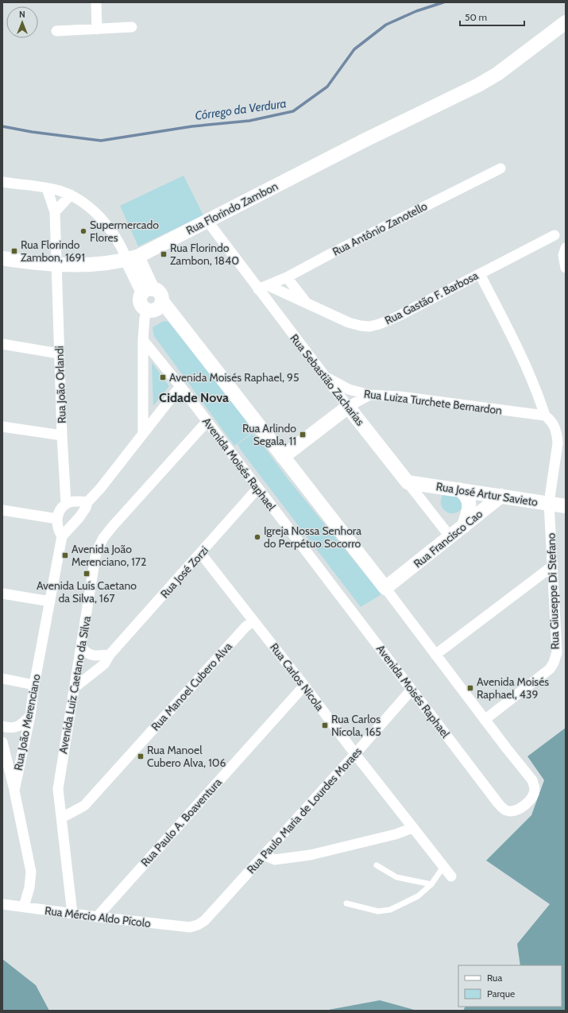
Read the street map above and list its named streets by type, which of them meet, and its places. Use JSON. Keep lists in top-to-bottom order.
{
  "streets": {
    "street": [
      "Rua Florindo Zambon",
      "Rua Antônio Zanotello",
      "Rua Gastão F. Barbosa",
      "Rua Sebastião Zacharias",
      "Rua João Orlandi",
      "Rua Luiza Turchete Bernardon",
      "Avenida Moisés Raphael",
      "Rua José Artur Savieto",
      "Rua Francisco Cao",
      "Rua José Zorzi",
      "Rua Giuseppe Di Stefano",
      "Rua Carlos Nicola",
      "Avenida Luiz Caetano da Silva",
      "Rua Manoel Cubero Alva",
      "Rua João Merenciano",
      "Rua Paulo Maria de Lourdes Moraes",
      "Rua Paulo A. Boaventura",
      "Rua Mércio Aldo Pícolo"
    ]
  },
  "crossings": [
    ["Rua Florindo Zambon", "Rua Sebastião Zacharias"],
    ["Rua Florindo Zambon", "Rua João Orlandi"],
    ["Rua Antônio Zanotello", "Rua Gastão F. Barbosa"],
    ["Rua Antônio Zanotello", "Rua Sebastião Zacharias"],
    ["Rua Sebastião Zacharias", "Rua Luiza Turchete Bernardon"],
    ["Rua Sebastião Zacharias", "Rua José Artur Savieto"],
    ["Rua Sebastião Zacharias", "Rua Francisco Cao"],
    ["Rua Luiza Turchete Bernardon", "Rua Giuseppe Di Stefano"],
    ["Avenida Moisés Raphael", "Rua Francisco Cao"],
    ["Avenida Moisés Raphael", "Rua José Zorzi"],
    ["Avenida Moisés Raphael", "Rua Giuseppe Di Stefano"],
    ["Avenida Moisés Raphael", "Avenida Luiz Caetano da Silva"],
    ["Avenida Moisés Raphael", "Rua Paulo Maria de Lourdes Moraes"],
    ["Rua José Artur Savieto", "Rua Francisco Cao"],
    ["Rua José Artur Savieto", "Rua Giuseppe Di Stefano"],
    ["Rua José Zorzi", "Rua Carlos Nicola"],
    ["Rua José Zorzi", "Avenida Luiz Caetano da Silva"],
    ["Rua Carlos Nicola", "Rua Manoel Cubero Alva"],
    ["Rua Carlos Nicola", "Rua Paulo Maria de Lourdes Moraes"],
    ["Rua Carlos Nicola", "Rua Paulo A. Boaventura"],
    ["Avenida Luiz Caetano da Silva", "Rua Manoel Cubero Alva"],
    ["Avenida Luiz Caetano da Silva", "Rua Mércio Aldo Pícolo"],
    ["Rua João Merenciano", "Rua Mércio Aldo Pícolo"],
    ["Rua Paulo Maria de Lourdes Moraes", "Rua Mércio Aldo Pícolo"],
    ["Rua Paulo A. Boaventura", "Rua Mércio Aldo Pícolo"]
  ],
  "districts": ["Cidade Nova"],
  "water": ["Córrego da Verdura"],
  "places": {
    "other": ["Supermercado Flores", "Igreja Nossa Senhora do Perpétuo Socorro"],
    "transit": [
      "Rua Florindo Zambon, 1691",
      "Rua Florindo Zambon, 1840",
      "Avenida Moisés Raphael, 95",
      "Rua Arlindo Segala, 11",
      "Avenida João Merenciano, 172",
      "Avenida Luís Caetano da Silva, 167",
      "Avenida Moisés Raphael, 439",
      "Rua Carlos Nícola, 165",
      "Rua Manoel Cubero Alva, 106"
    ]
  },
  "legend": ["Rua", "Parque"],
  "scale_bar": "50 m",
  "north": "top"
}
